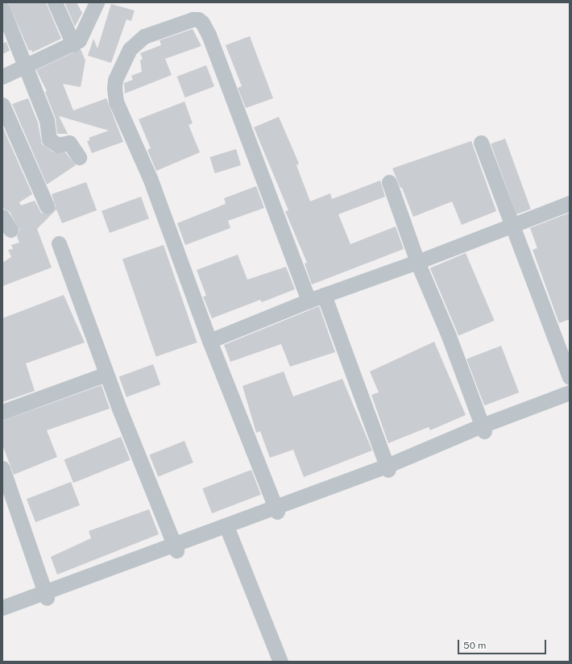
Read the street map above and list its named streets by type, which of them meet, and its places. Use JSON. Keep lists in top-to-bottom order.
{
  "scale_bar": "50 m"
}
